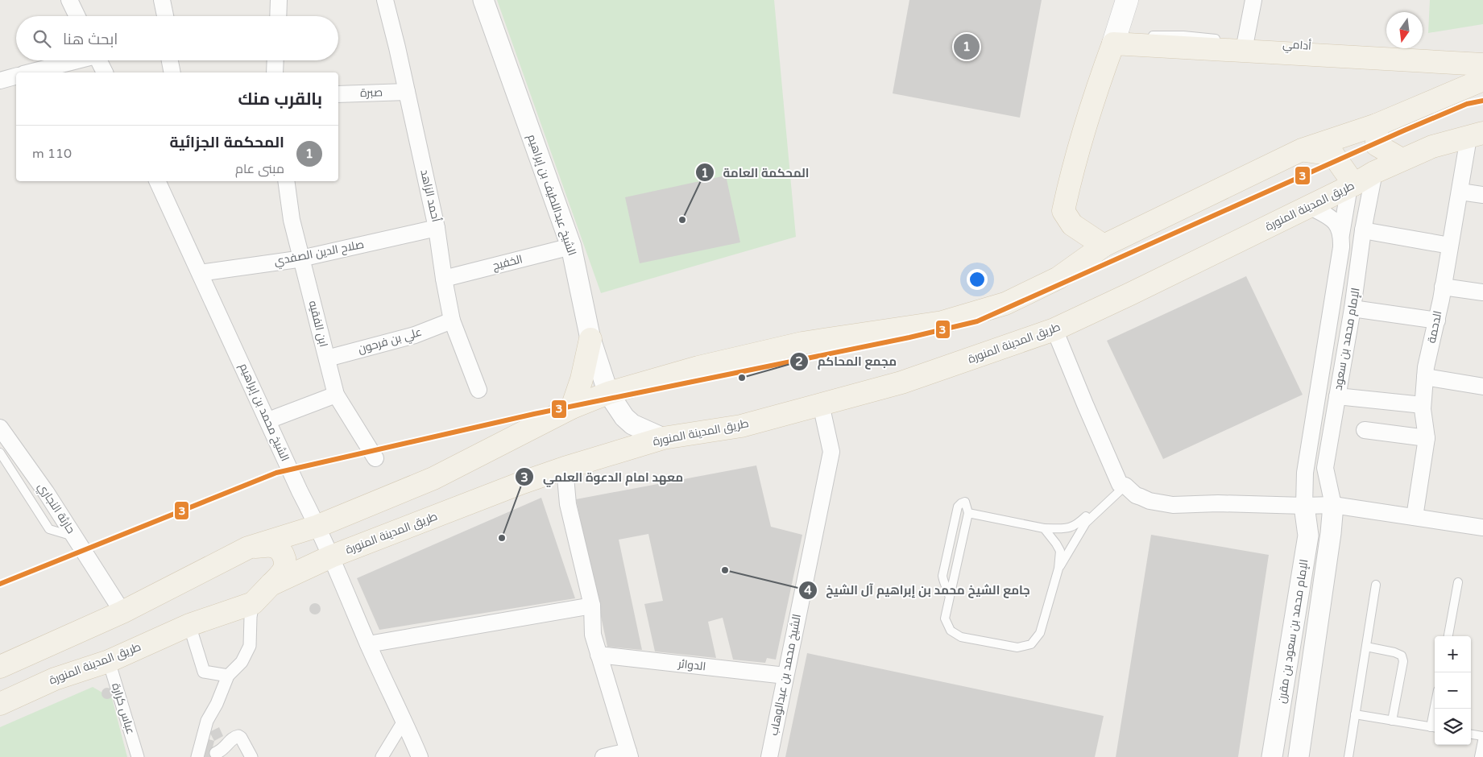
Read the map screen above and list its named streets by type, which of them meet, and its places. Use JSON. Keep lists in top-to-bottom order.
{
  "streets": {
    "main road": ["طريق المدينة المنورة"],
    "street": [
      "صبرة",
      "الشيخ عبداللطيف بن إبراهيم",
      "أحمد الزاهد",
      "صلاح الدين الصفدي",
      "الخفيج",
      "ابن الفقيه",
      "الدحمة",
      "الإمام محمد بن سعود",
      "علي بن فرحون",
      "الشيخ محمد بن إبراهيم",
      "حارثة النجاري",
      "الإمام محمد بن سعود بن مقرن",
      "الدوائر",
      "الشيخ محمد بن عبدالوهاب",
      "عباس كرارة"
    ],
    "lane": ["أدامي"]
  },
  "crossings": [
    ["صبرة", "أحمد الزاهد"],
    ["الشيخ عبداللطيف بن إبراهيم", "طريق المدينة المنورة"],
    ["الشيخ عبداللطيف بن إبراهيم", "الخفيج"],
    ["أحمد الزاهد", "صلاح الدين الصفدي"],
    ["أحمد الزاهد", "الخفيج"],
    ["أحمد الزاهد", "علي بن فرحون"],
    ["طريق المدينة المنورة", "الدحمة"],
    ["طريق المدينة المنورة", "الإمام محمد بن سعود"],
    ["طريق المدينة المنورة", "الشيخ محمد بن إبراهيم"],
    ["طريق المدينة المنورة", "الشيخ محمد بن عبدالوهاب"],
    ["طريق المدينة المنورة", "عباس كرارة"],
    ["صلاح الدين الصفدي", "ابن الفقيه"],
    ["صلاح الدين الصفدي", "الشيخ محمد بن إبراهيم"],
    ["ابن الفقيه", "علي بن فرحون"],
    ["الإمام محمد بن سعود", "الإمام محمد بن سعود بن مقرن"],
    ["الدوائر", "الشيخ محمد بن عبدالوهاب"]
  ],
  "places": [
    "المحكمة العامة",
    "مجمع المحاكم",
    "معهد امام الدعوة العلمي",
    "جامع الشيخ محمد بن إبراهيم آل الشيخ"
  ],
  "lines": ["transit line 3"],
  "north": "bottom",
  "page": {
    "search": "ابحث هنا",
    "pins": "1",
    "heading": "بالقرب منك",
    "list": [
      {
        "mark": "1",
        "name": "المحكمة الجزائية",
        "note": "مبنى عام",
        "value": "110 m"
      }
    ],
    "map_buttons": ["+", "−"]
  }
}
